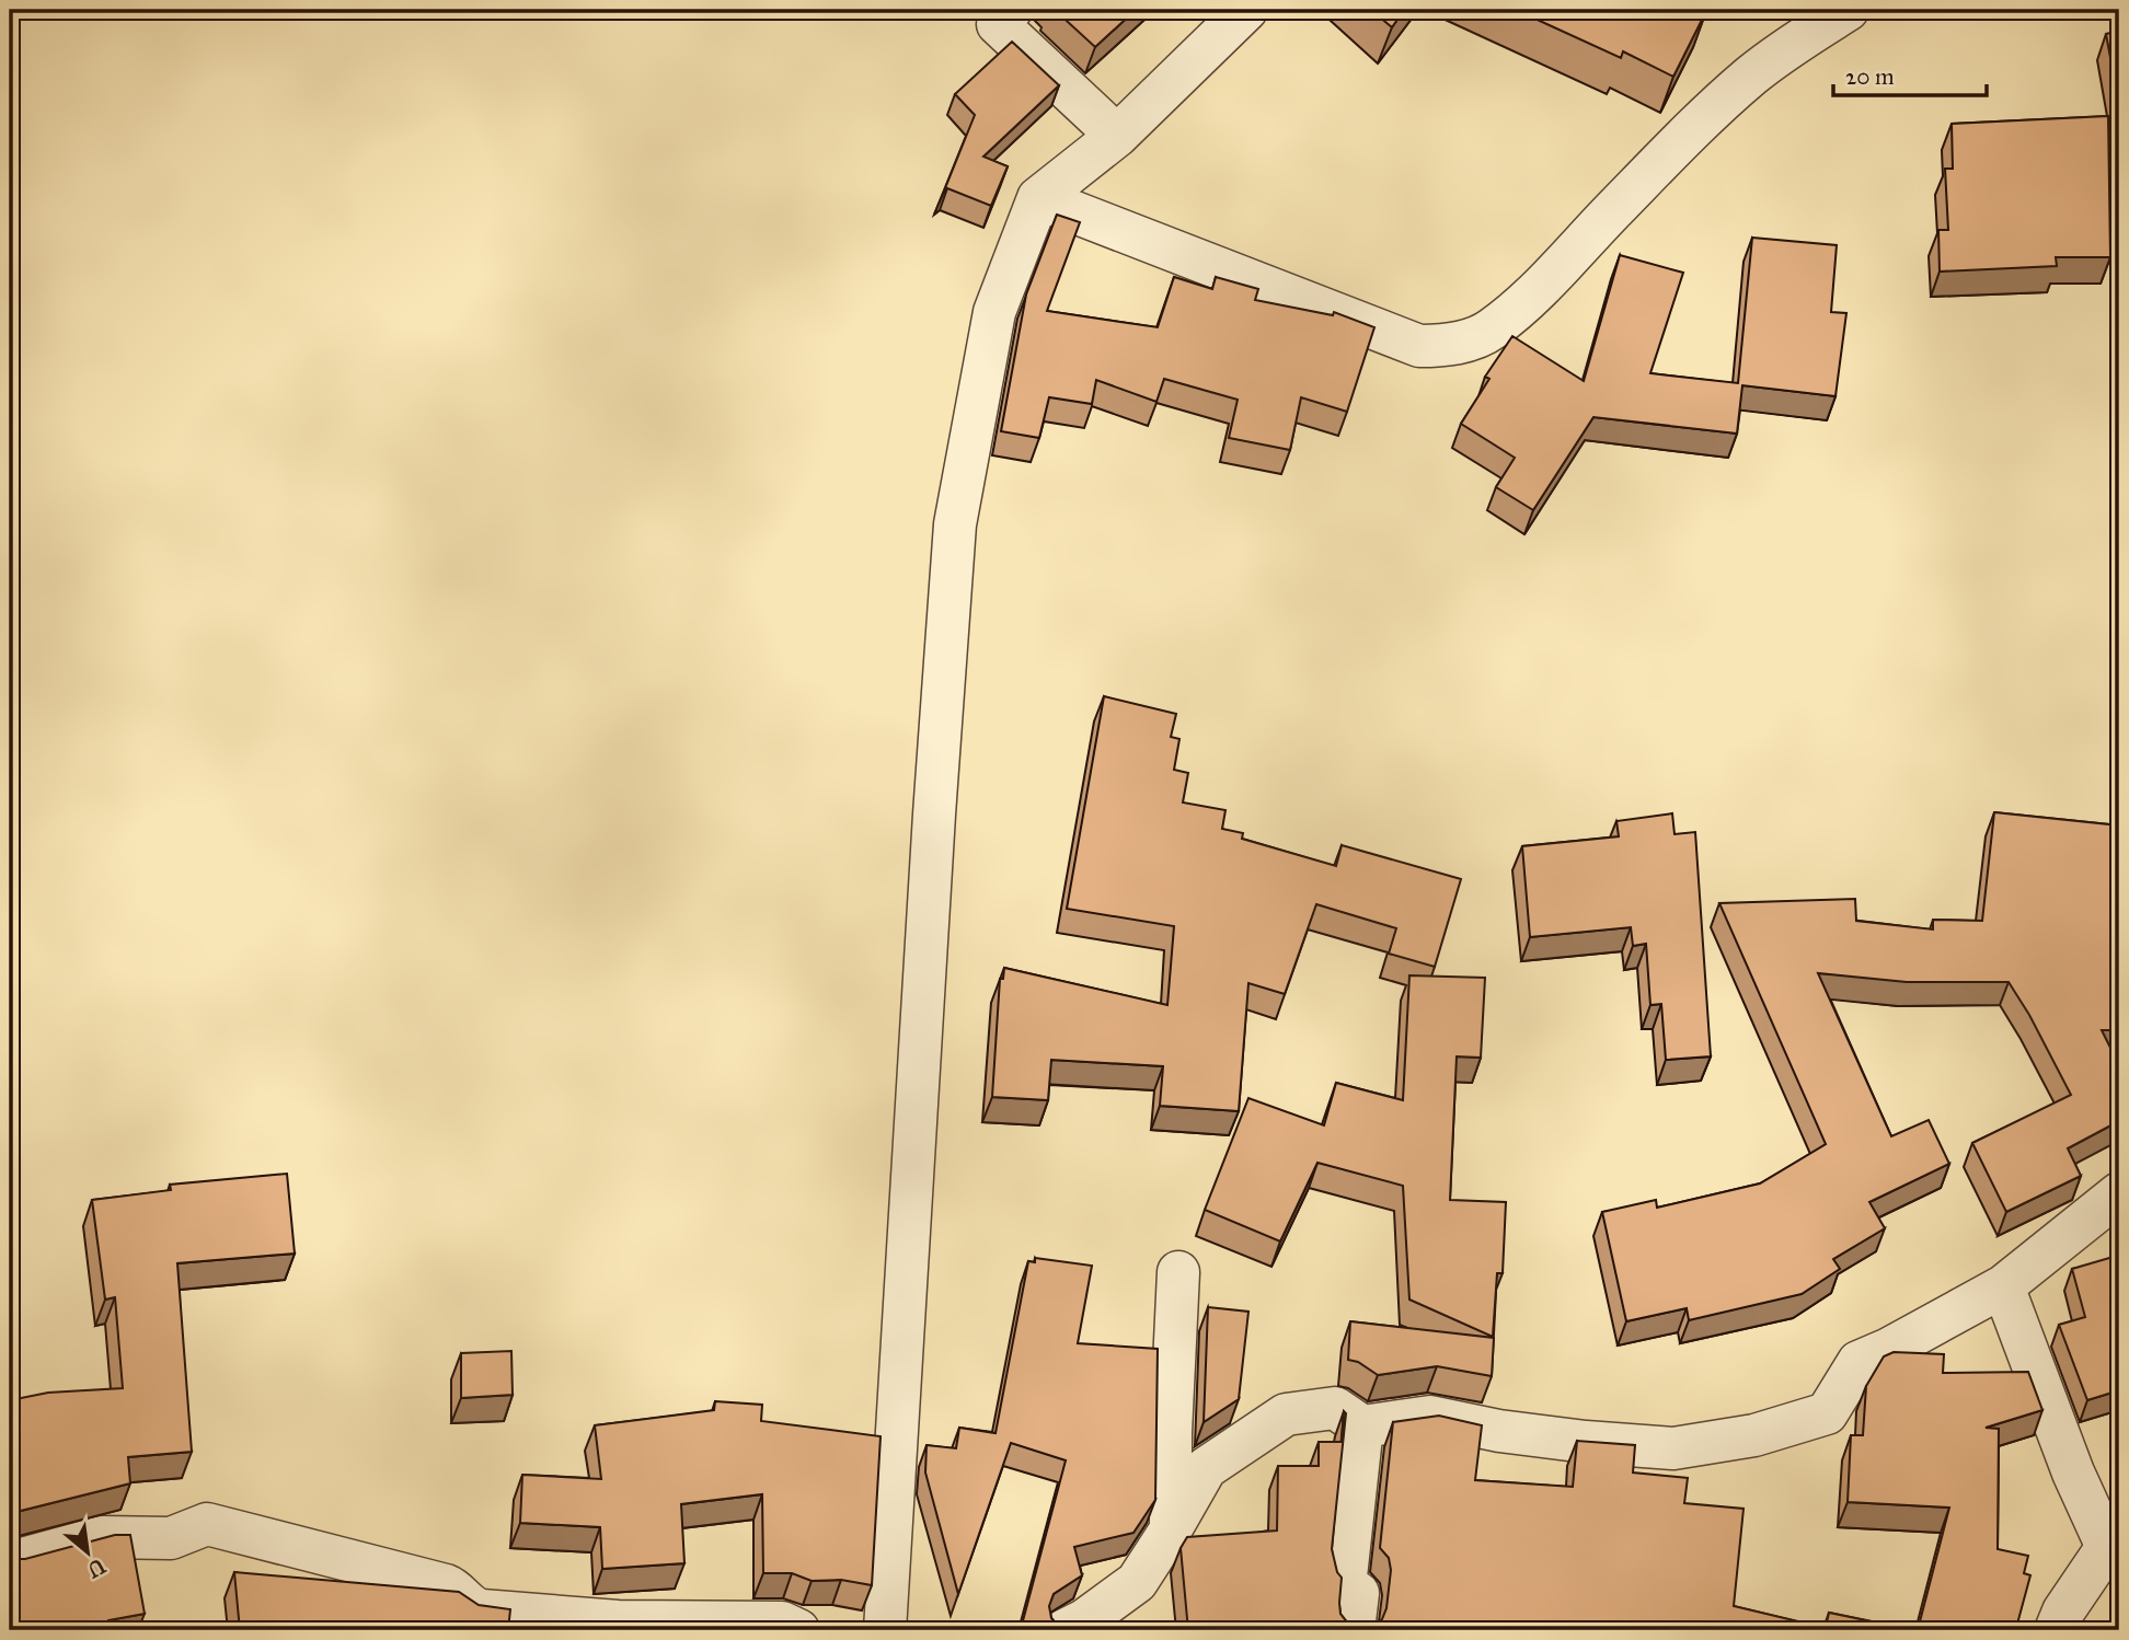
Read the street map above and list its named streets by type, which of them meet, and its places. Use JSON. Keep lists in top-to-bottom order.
{
  "scale_bar": "20 m",
  "north": "bottom right"
}
